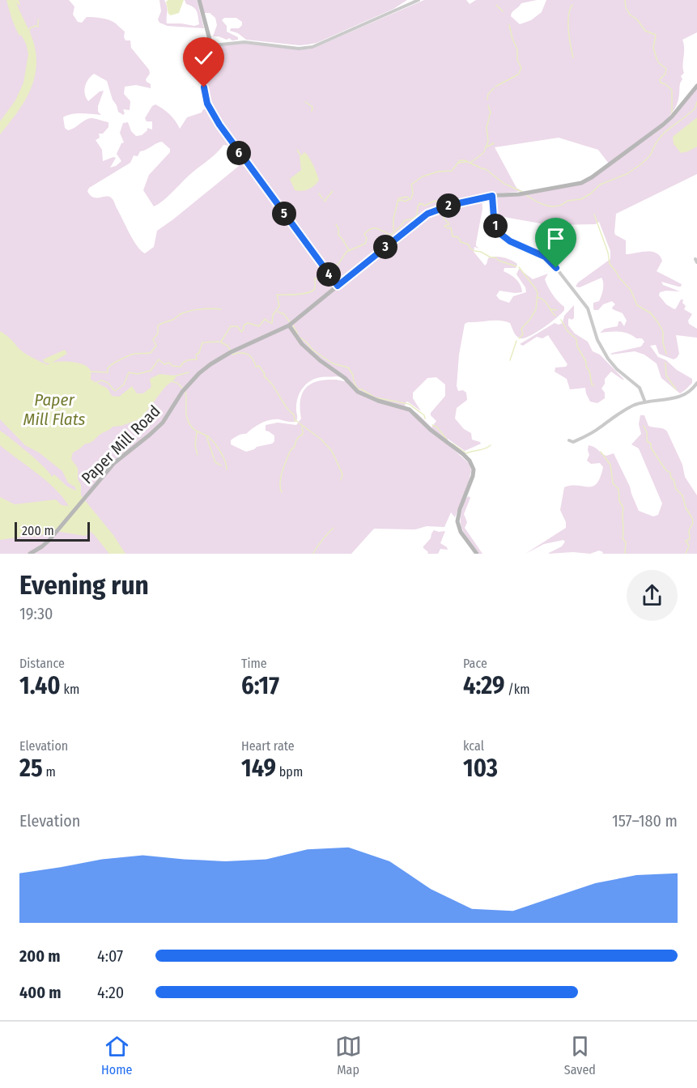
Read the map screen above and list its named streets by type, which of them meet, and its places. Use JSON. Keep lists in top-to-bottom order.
{
  "streets": {
    "main road": ["Paper Mill Road"]
  },
  "water": ["Paper Mill Flats"],
  "scale_bar": "200 m",
  "page": {
    "pins": [
      "6",
      "2",
      "5",
      "1",
      "3",
      "4"
    ],
    "scale": "200 m",
    "heading": ["Evening run", "19:30"],
    "stats": [
      ["Distance", "1.40 km"],
      ["Time", "6:17"],
      ["Pace", "4:29 /km"],
      ["Elevation", "25 m"],
      ["Heart rate", "149 bpm"],
      ["kcal", "103"]
    ],
    "chart": ["Elevation", "157–180 m"],
    "list": [
      {
        "name": "200 m",
        "note": "4:07"
      },
      {
        "name": "400 m",
        "note": "4:20"
      }
    ],
    "tabs": ["Home", "Map", "Saved"]
  }
}
